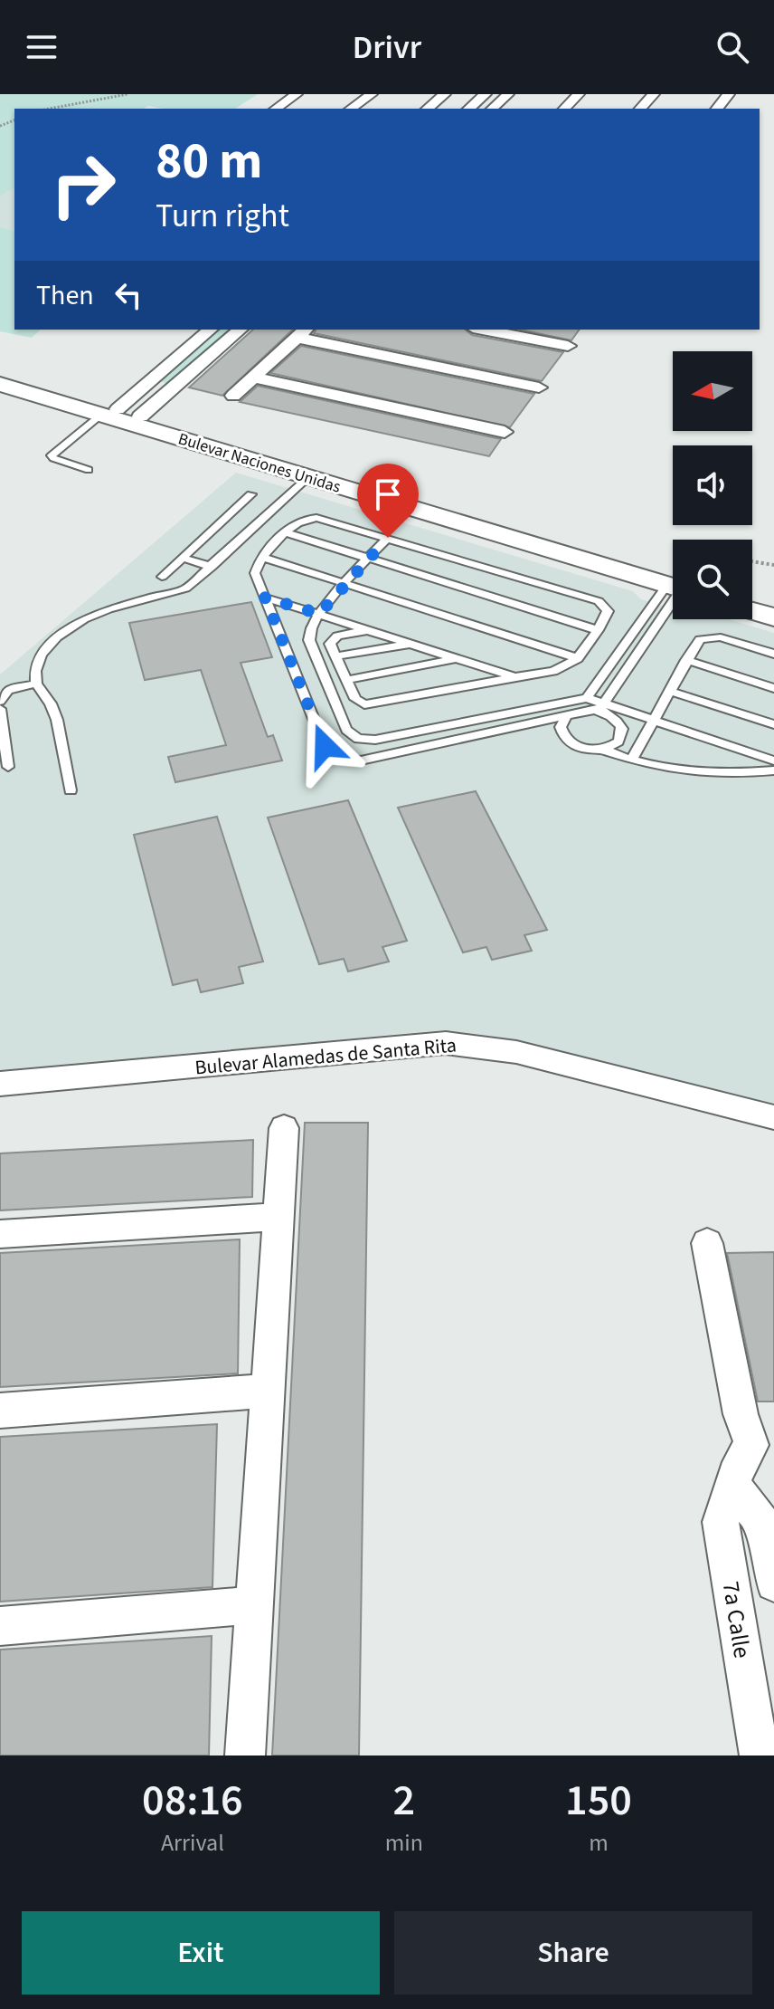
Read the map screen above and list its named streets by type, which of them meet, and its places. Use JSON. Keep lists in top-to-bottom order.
{
  "streets": {
    "main road": ["Bulevar Naciones Unidas"],
    "street": ["Bulevar Alamedas de Santa Rita", "7a Calle"]
  },
  "north": "left",
  "page": {
    "header": "Drivr",
    "turn": ["80 m", "Turn right"],
    "then": "Then",
    "eta": [
      "08:16",
      "Arrival",
      "2",
      "min",
      "150",
      "m"
    ],
    "buttons": ["Exit", "Share"]
  }
}
